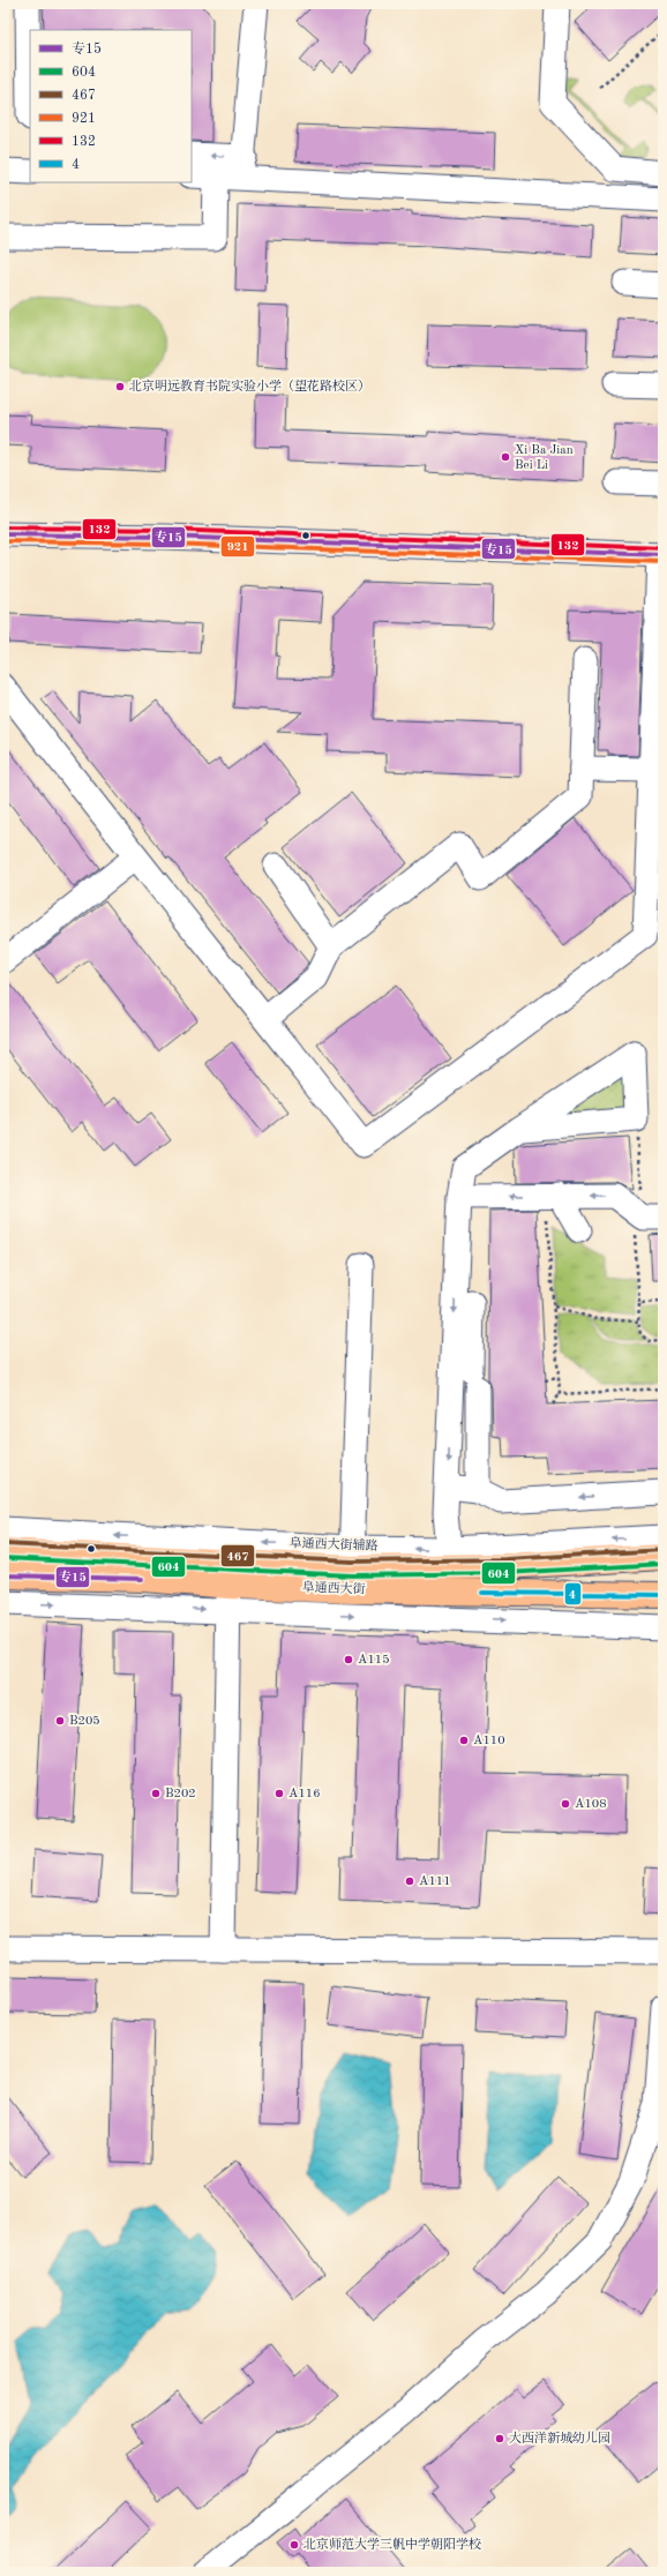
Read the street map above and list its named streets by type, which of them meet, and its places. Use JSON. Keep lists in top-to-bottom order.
{
  "streets": {
    "main road": ["阜通西大街"],
    "street": ["阜通西大街辅路"]
  },
  "crossings": [
    ["阜通西大街辅路", "阜通西大街"]
  ],
  "places": [
    "北京明远教育书院实验小学（望花路校区）",
    "Xi Ba Jian Bei Li",
    "A115",
    "B205",
    "A110",
    "B202",
    "A116",
    "A108",
    "A111",
    "大西洋新城幼儿园",
    "北京师范大学三帆中学朝阳学校"
  ],
  "lines": [
    "transit line 132",
    "transit line 专15",
    "transit line 921",
    "transit line 467",
    "transit line 604",
    "transit line 4"
  ],
  "legend": [
    "专15",
    "604",
    "467",
    "921",
    "132",
    "4"
  ]
}
